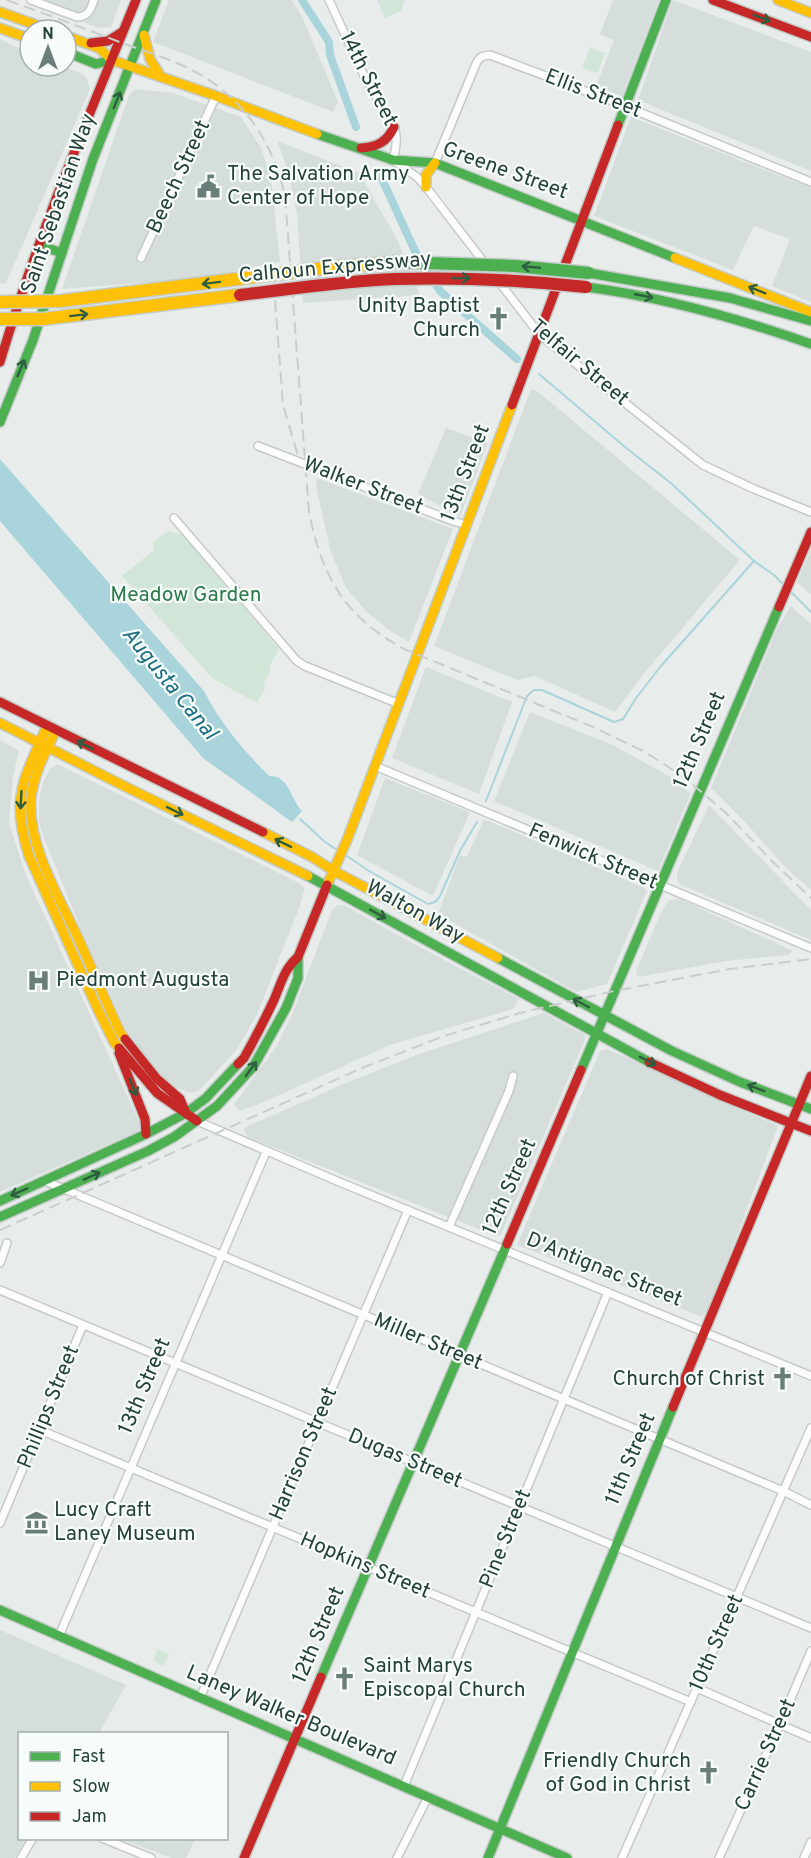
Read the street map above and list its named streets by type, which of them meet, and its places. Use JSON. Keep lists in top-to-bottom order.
{
  "streets": {
    "main road": [
      "Greene Street",
      "Saint Sebastian Way",
      "Calhoun Expressway",
      "13th Street",
      "12th Street",
      "Walton Way",
      "D'Antignac Street",
      "11th Street",
      "Laney Walker Boulevard"
    ],
    "street": [
      "14th Street",
      "Ellis Street",
      "Beech Street",
      "Telfair Street",
      "Walker Street",
      "Fenwick Street",
      "Miller Street",
      "Phillips Street",
      "Harrison Street",
      "Dugas Street",
      "Pine Street",
      "Hopkins Street",
      "10th Street",
      "Carrie Street"
    ]
  },
  "crossings": [
    ["14th Street", "Greene Street"],
    ["14th Street", "Telfair Street"],
    ["Ellis Street", "Greene Street"],
    ["Ellis Street", "13th Street"],
    ["Greene Street", "Beech Street"],
    ["Greene Street", "Saint Sebastian Way"],
    ["Greene Street", "Telfair Street"],
    ["Greene Street", "13th Street"],
    ["Telfair Street", "13th Street"],
    ["13th Street", "Walker Street"],
    ["13th Street", "Fenwick Street"],
    ["13th Street", "Walton Way"],
    ["13th Street", "D'Antignac Street"],
    ["13th Street", "Miller Street"],
    ["13th Street", "Dugas Street"],
    ["13th Street", "Hopkins Street"],
    ["13th Street", "Laney Walker Boulevard"],
    ["12th Street", "Fenwick Street"],
    ["12th Street", "Walton Way"],
    ["12th Street", "D'Antignac Street"],
    ["12th Street", "Miller Street"],
    ["12th Street", "Dugas Street"],
    ["12th Street", "Hopkins Street"],
    ["12th Street", "Laney Walker Boulevard"],
    ["Walton Way", "D'Antignac Street"],
    ["Walton Way", "11th Street"],
    ["D'Antignac Street", "Harrison Street"],
    ["D'Antignac Street", "11th Street"],
    ["D'Antignac Street", "Pine Street"],
    ["Miller Street", "Harrison Street"],
    ["Miller Street", "11th Street"],
    ["Miller Street", "Pine Street"],
    ["Miller Street", "10th Street"],
    ["Phillips Street", "Dugas Street"],
    ["Phillips Street", "Hopkins Street"],
    ["Harrison Street", "Dugas Street"],
    ["Harrison Street", "Hopkins Street"],
    ["Harrison Street", "Laney Walker Boulevard"],
    ["Dugas Street", "11th Street"],
    ["Dugas Street", "Pine Street"],
    ["Dugas Street", "10th Street"],
    ["11th Street", "Hopkins Street"],
    ["11th Street", "Laney Walker Boulevard"],
    ["Pine Street", "Hopkins Street"],
    ["Pine Street", "Laney Walker Boulevard"],
    ["Hopkins Street", "10th Street"]
  ],
  "water": ["Augusta Canal"],
  "parks": ["Meadow Garden"],
  "places": {
    "public building": ["The Salvation Army Center of Hope"],
    "church": [
      "Unity Baptist Church",
      "Church of Christ",
      "Saint Marys Episcopal Church",
      "Friendly Church of God in Christ"
    ],
    "hospital": ["Piedmont Augusta"],
    "museum": ["Lucy Craft Laney Museum"]
  },
  "legend": ["Fast", "Slow", "Jam"],
  "north": "top"
}
